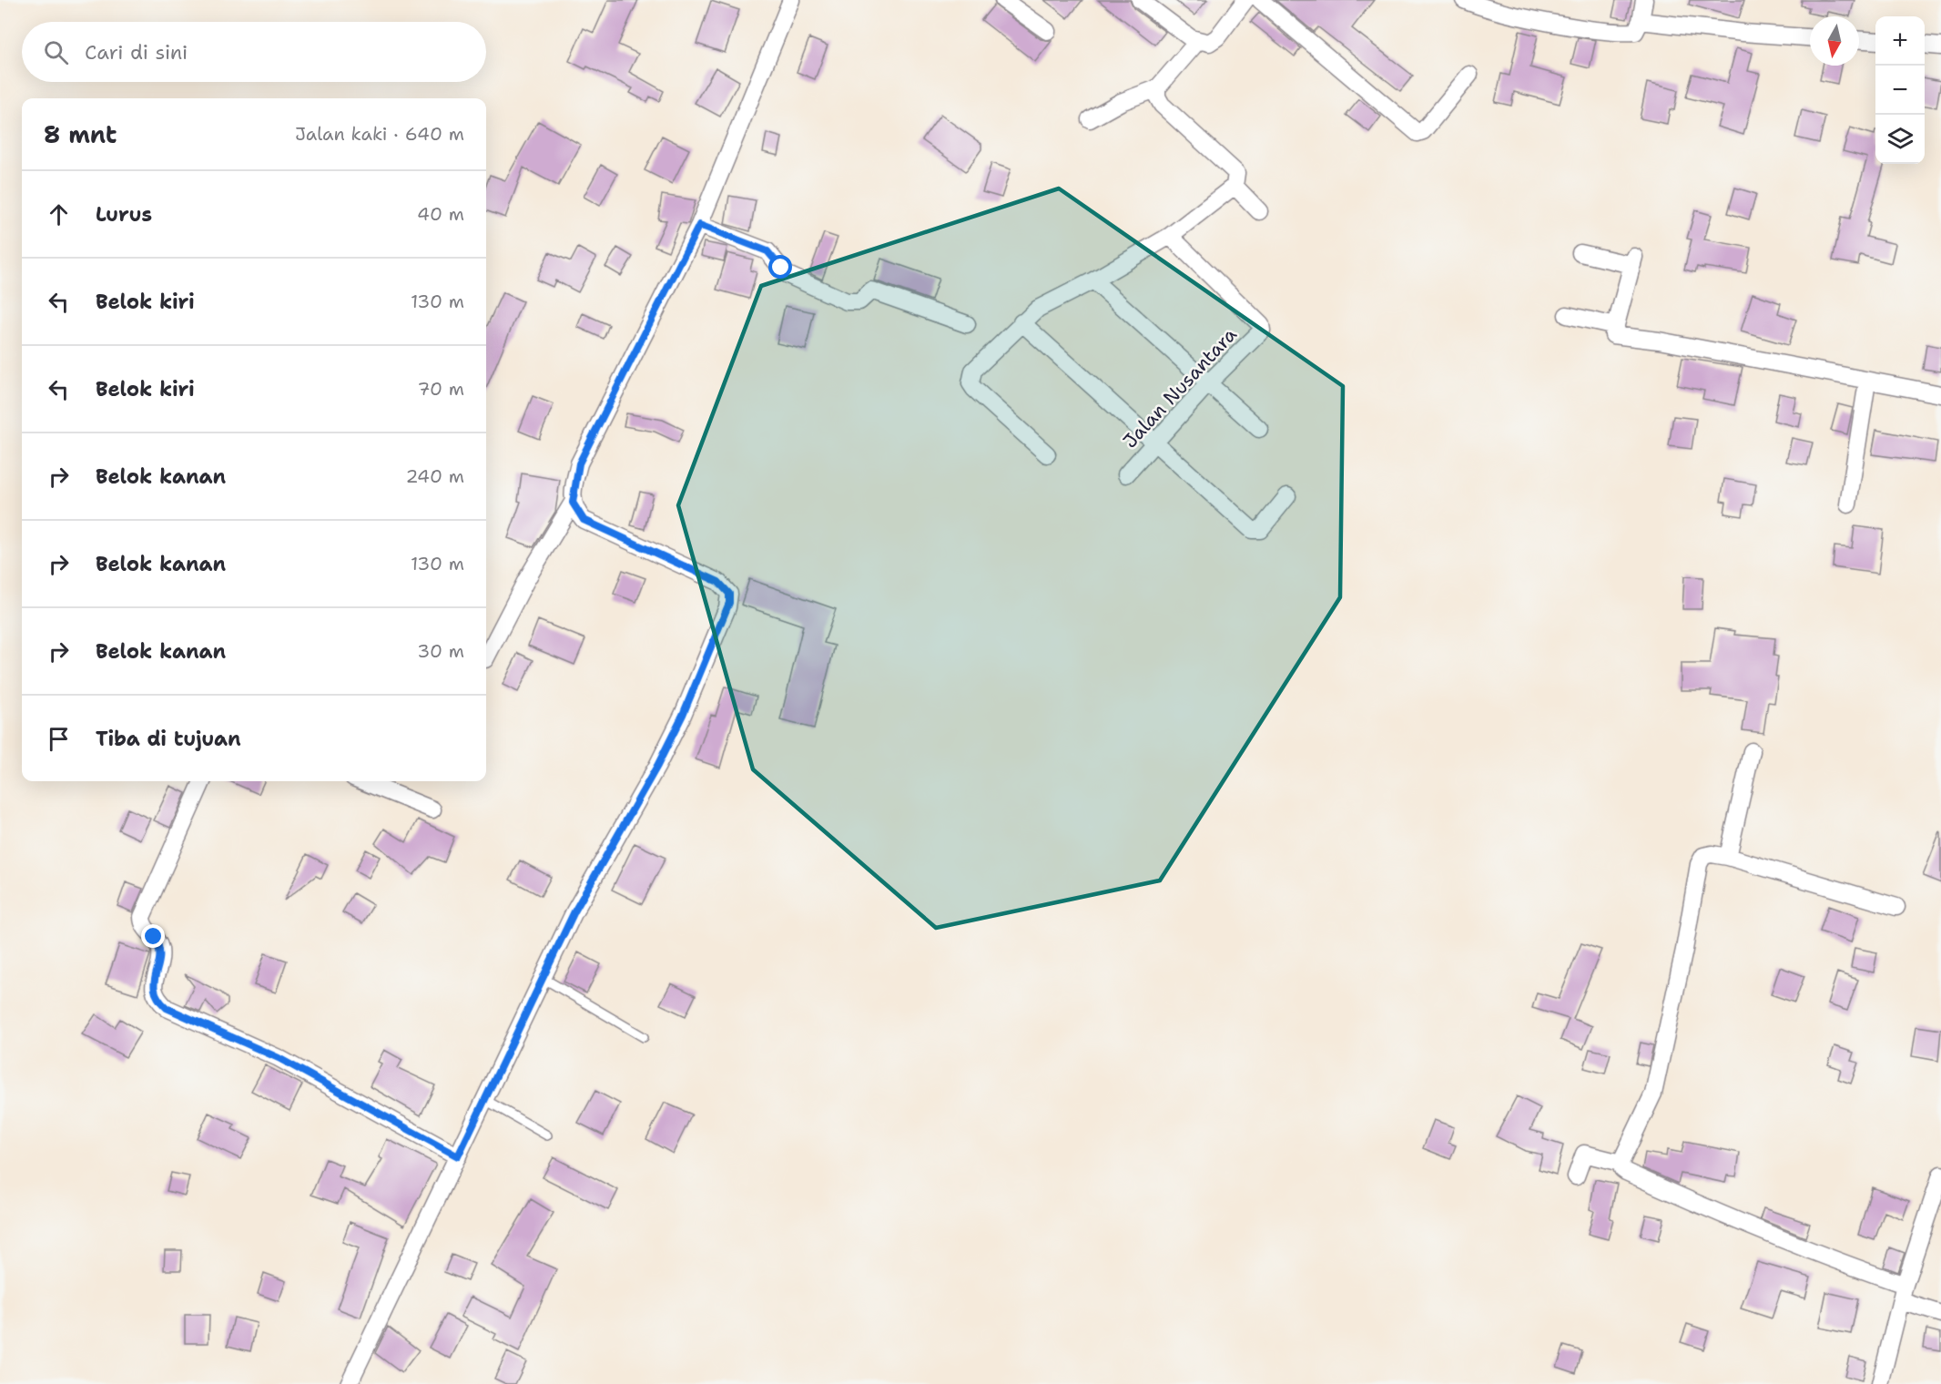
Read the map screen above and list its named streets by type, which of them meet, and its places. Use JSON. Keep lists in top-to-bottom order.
{
  "streets": {
    "street": ["Jalan Nusantara"]
  },
  "north": "bottom",
  "page": {
    "map_buttons": ["+", "−"],
    "search": "Cari di sini",
    "heading": ["8 mnt", "Jalan kaki · 640 m"],
    "list": [
      ["Lurus", "40 m"],
      ["Belok kiri", "130 m"],
      ["Belok kiri", "70 m"],
      ["Belok kanan", "240 m"],
      ["Belok kanan", "130 m"],
      ["Belok kanan", "30 m"],
      "Tiba di tujuan"
    ]
  }
}
